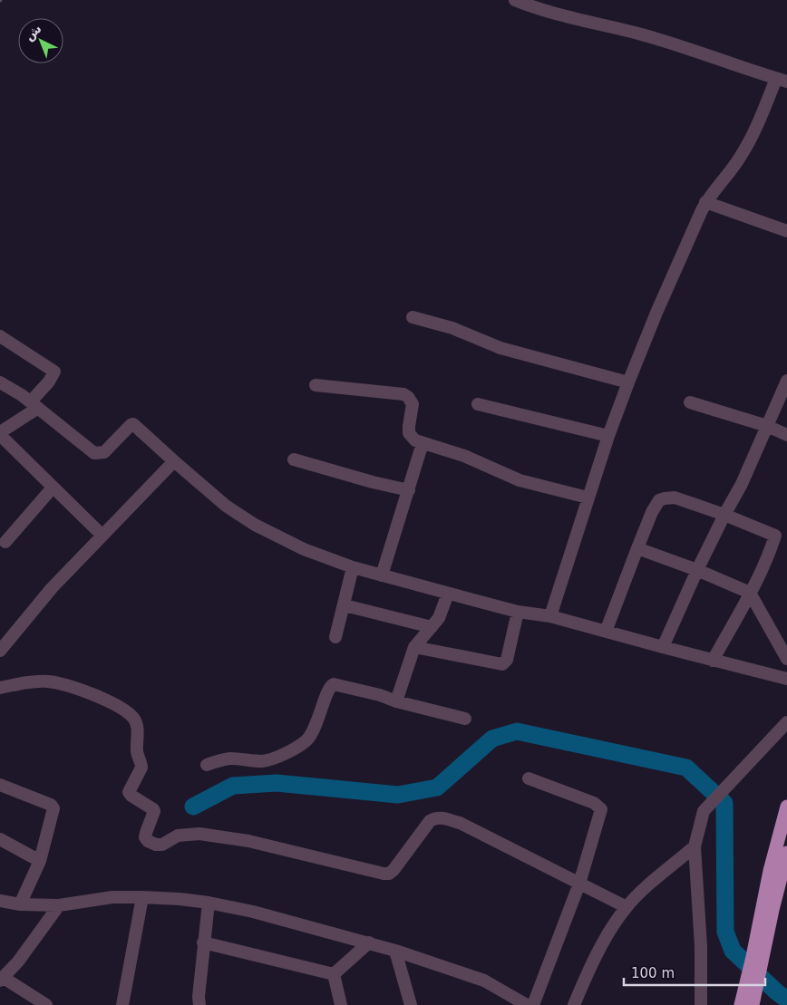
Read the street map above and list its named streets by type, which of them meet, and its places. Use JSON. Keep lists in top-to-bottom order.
{
  "scale_bar": "100 m",
  "north": "top left"
}
